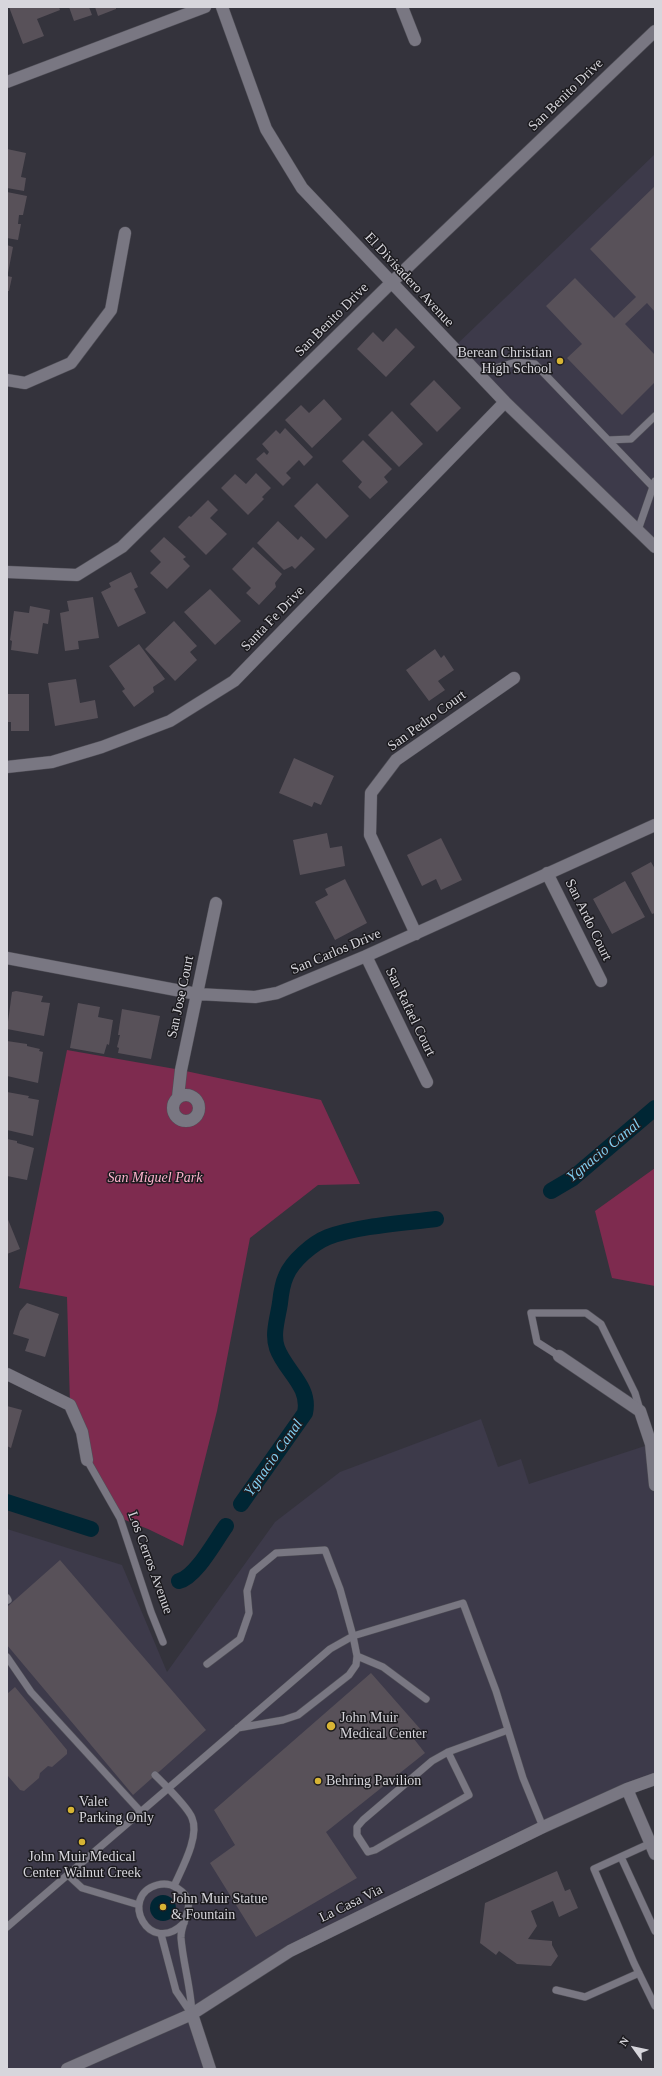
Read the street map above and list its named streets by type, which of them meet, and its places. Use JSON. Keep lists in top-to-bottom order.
{
  "streets": {
    "street": [
      "San Benito Drive",
      "El Divisadero Avenue",
      "Santa Fe Drive",
      "San Pedro Court",
      "San Ardo Court",
      "San Carlos Drive",
      "San Jose Court",
      "San Rafael Court",
      "Los Cerros Avenue",
      "La Casa Via"
    ]
  },
  "crossings": [
    ["San Benito Drive", "El Divisadero Avenue"],
    ["El Divisadero Avenue", "Santa Fe Drive"],
    ["San Pedro Court", "San Carlos Drive"],
    ["San Ardo Court", "San Carlos Drive"],
    ["San Carlos Drive", "San Jose Court"],
    ["San Carlos Drive", "San Rafael Court"]
  ],
  "water": ["Ygnacio Canal"],
  "parks": ["San Miguel Park"],
  "places": [
    "Berean Christian High School",
    "John Muir Medical Center",
    "Behring Pavilion",
    "Valet Parking Only",
    "John Muir Medical Center Walnut Creek",
    "John Muir Statue & Fountain"
  ],
  "north": "top left"
}
